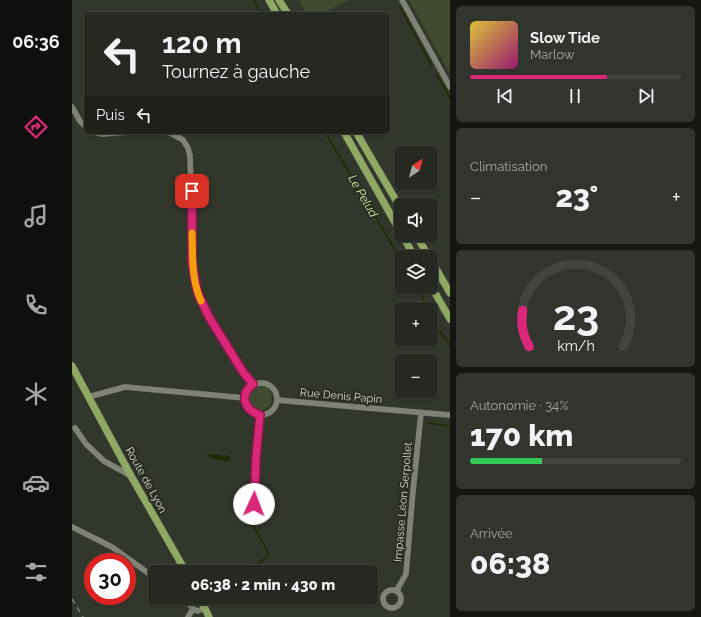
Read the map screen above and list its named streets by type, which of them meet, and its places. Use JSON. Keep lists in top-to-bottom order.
{
  "streets": {
    "main road": ["Route de Lyon"],
    "street": ["Rue Denis Papin", "Impasse Léon Serpollet"]
  },
  "crossings": [
    ["Rue Denis Papin", "Impasse Léon Serpollet"]
  ],
  "water": ["Le Pelud"],
  "north": "top right",
  "page": {
    "tabs": "06:36",
    "turn": ["120 m", "Tournez à gauche"],
    "song": ["Slow Tide", "Marlow"],
    "then": "Puis",
    "tile": [
      "Climatisation",
      ["Autonomie · 34%", "170 km"],
      ["Arrivée", "06:38"]
    ],
    "map_buttons": ["+", "−"],
    "heat": ["−", "23°", "+"],
    "limit": "30",
    "trip": "06:38 · 2 min · 430 m",
    "gauge": ["23", "km/h"]
  }
}
